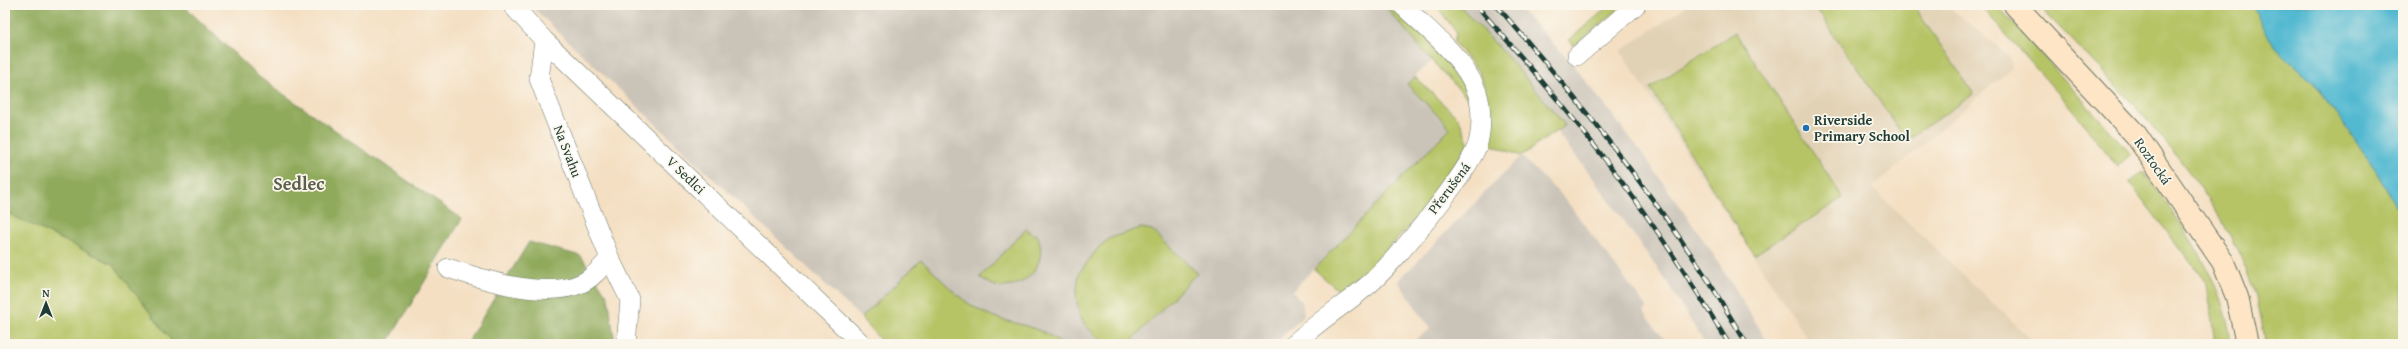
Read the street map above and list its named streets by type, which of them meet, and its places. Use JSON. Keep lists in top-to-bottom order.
{
  "streets": {
    "main road": ["Roztocká"],
    "street": ["Na Svahu", "V Sedlci", "Přerušená"]
  },
  "crossings": [
    ["Na Svahu", "V Sedlci"]
  ],
  "districts": ["Sedlec"],
  "places": ["Riverside Primary School"],
  "north": "top"
}
